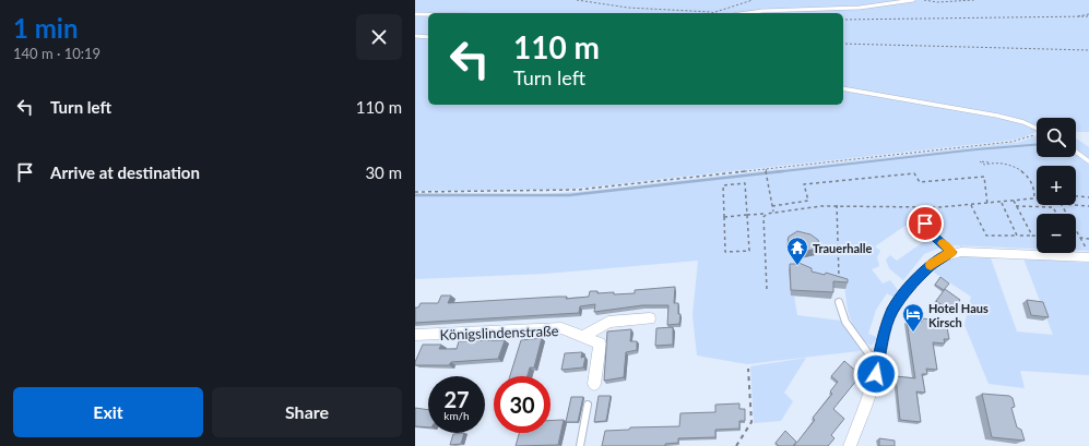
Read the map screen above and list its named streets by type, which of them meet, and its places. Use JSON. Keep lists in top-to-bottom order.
{
  "streets": {
    "street": ["Königslindenstraße"]
  },
  "places": {
    "temple": ["Trauerhalle"],
    "hotel": ["Hotel Haus Kirsch"]
  },
  "page": {
    "heading": ["1 min", "140 m · 10:19"],
    "turn": ["110 m", "Turn left"],
    "list": [
      {
        "name": "Turn left",
        "value": "110 m"
      },
      {
        "name": "Arrive at destination",
        "value": "30 m"
      }
    ],
    "map_buttons": ["+", "−"],
    "speed": "27 km/h",
    "limit": "30",
    "buttons": ["Exit", "Share"]
  }
}
